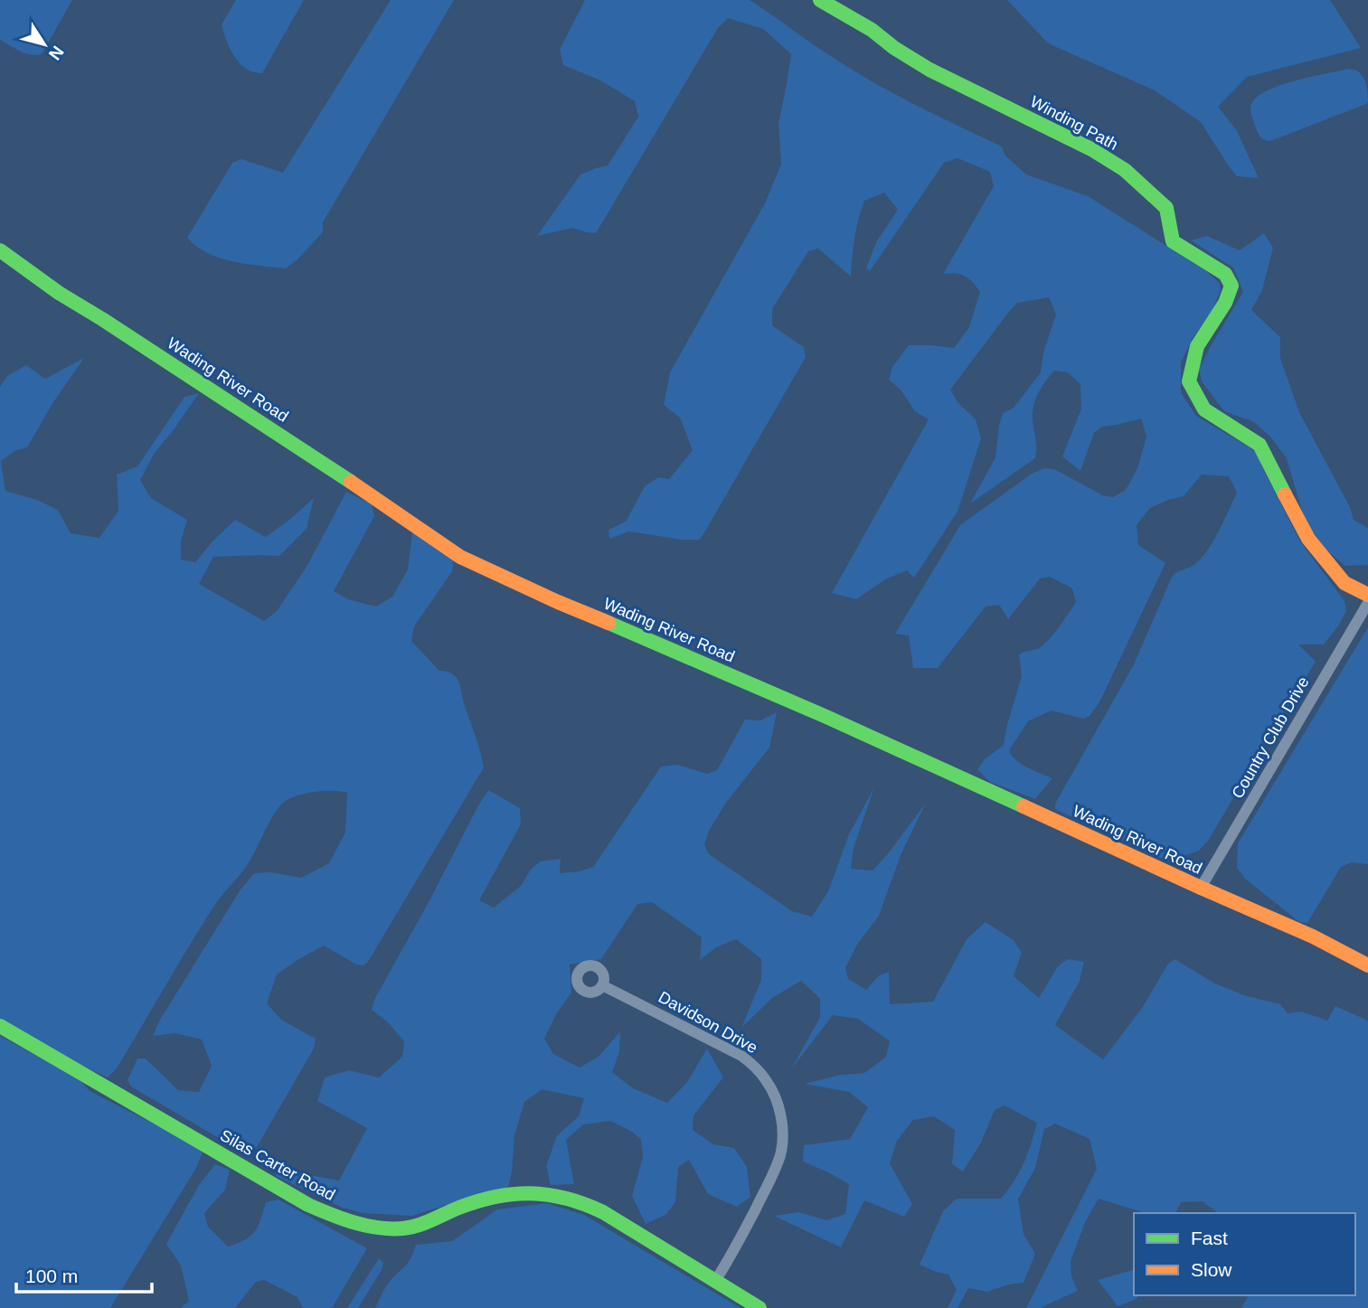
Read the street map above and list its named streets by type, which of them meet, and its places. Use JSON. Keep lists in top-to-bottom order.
{
  "streets": {
    "street": [
      "Winding Path",
      "Wading River Road",
      "Country Club Drive",
      "Davidson Drive",
      "Silas Carter Road"
    ]
  },
  "crossings": [
    ["Wading River Road", "Country Club Drive"],
    ["Davidson Drive", "Silas Carter Road"]
  ],
  "legend": ["Fast", "Slow"],
  "scale_bar": "100 m",
  "north": "bottom right"
}
